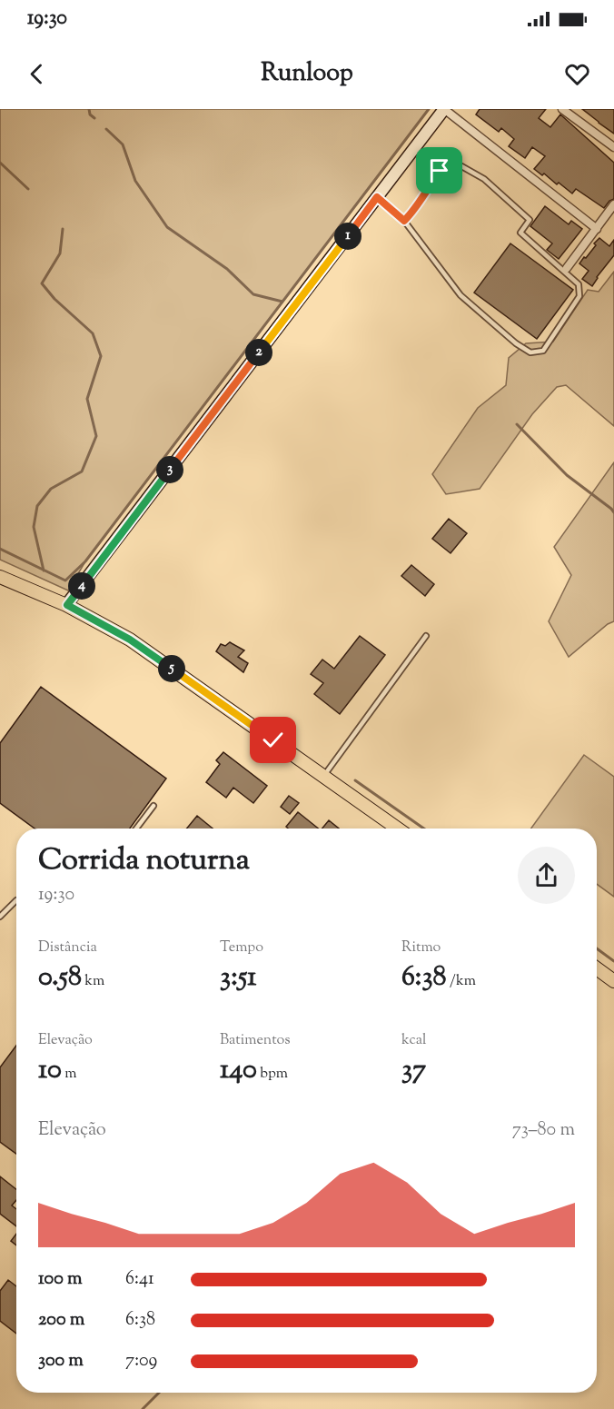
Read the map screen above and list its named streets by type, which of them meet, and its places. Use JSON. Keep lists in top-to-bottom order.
{
  "page": {
    "status": "19:30",
    "header": "Runloop",
    "pins": [
      "1",
      "2",
      "3",
      "4",
      "5"
    ],
    "heading": ["Corrida noturna", "19:30"],
    "stats": [
      ["Distância", "0.58 km"],
      ["Tempo", "3:51"],
      ["Ritmo", "6:38 /km"],
      ["Elevação", "10 m"],
      ["Batimentos", "140 bpm"],
      ["kcal", "37"]
    ],
    "chart": ["Elevação", "73–80 m"],
    "list": [
      {
        "name": "100 m",
        "note": "6:41"
      },
      {
        "name": "200 m",
        "note": "6:38"
      },
      {
        "name": "300 m",
        "note": "7:09"
      }
    ]
  }
}
